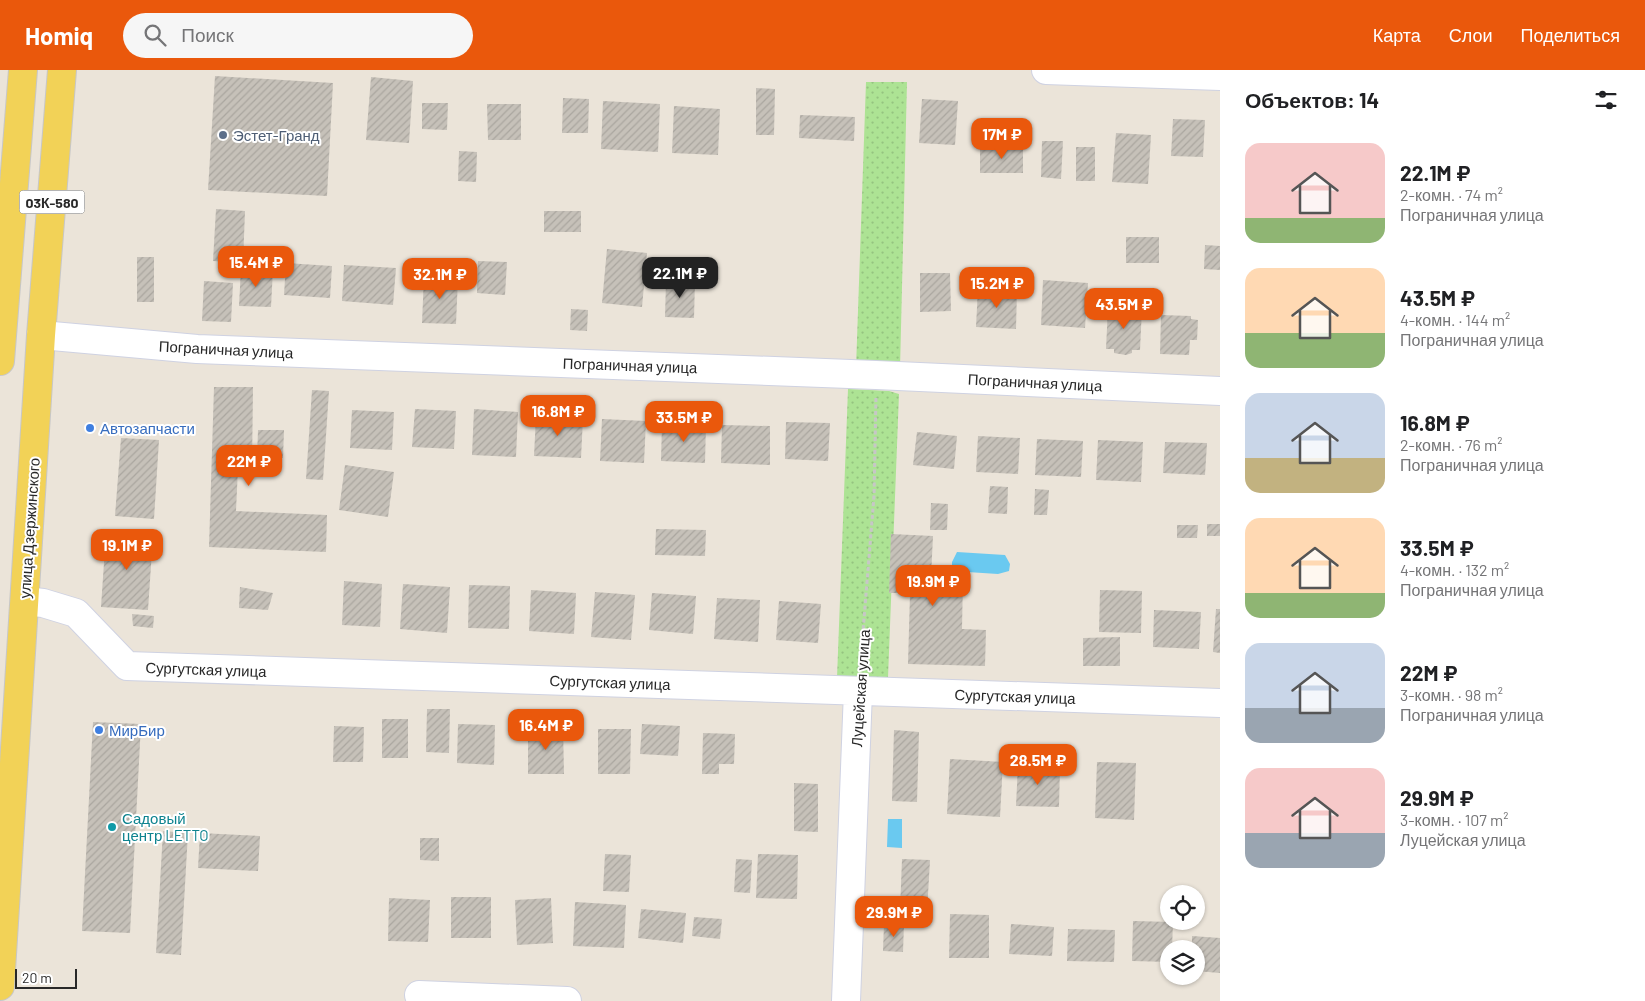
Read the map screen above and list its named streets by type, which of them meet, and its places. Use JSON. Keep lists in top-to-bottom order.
{
  "streets": {
    "main road": ["03К-580", "улица Дзержинского"],
    "street": ["Пограничная улица", "Сургутская улица", "Луцейская улица"]
  },
  "crossings": [
    ["Пограничная улица", "улица Дзержинского"],
    ["Пограничная улица", "Луцейская улица"],
    ["улица Дзержинского", "Сургутская улица"],
    ["Сургутская улица", "Луцейская улица"]
  ],
  "places": [
    "Эстет-Гранд",
    "Автозапчасти",
    "МирБир",
    "Садовый центр LETTO"
  ],
  "scale_bar": "20 m",
  "page": {
    "header": "Homiq",
    "search": "Поиск",
    "nav": ["Карта", "Слои", "Поделиться"],
    "heading": "Объектов: 14",
    "price": [
      "17M ₽",
      "15.4M ₽",
      "22.1M ₽",
      "32.1M ₽",
      "15.2M ₽",
      "43.5M ₽",
      "16.8M ₽",
      "33.5M ₽",
      "22M ₽",
      "19.1M ₽",
      "19.9M ₽",
      "16.4M ₽",
      "28.5M ₽",
      "29.9M ₽"
    ],
    "list": [
      {
        "name": "22.1M ₽",
        "note": "2-комн. · 74 m² · Пограничная улица"
      },
      {
        "name": "43.5M ₽",
        "note": "4-комн. · 144 m² · Пограничная улица"
      },
      {
        "name": "16.8M ₽",
        "note": "2-комн. · 76 m² · Пограничная улица"
      },
      {
        "name": "33.5M ₽",
        "note": "4-комн. · 132 m² · Пограничная улица"
      },
      {
        "name": "22M ₽",
        "note": "3-комн. · 98 m² · Пограничная улица"
      },
      {
        "name": "29.9M ₽",
        "note": "3-комн. · 107 m² · Луцейская улица"
      }
    ],
    "scale": "20 m"
  }
}
